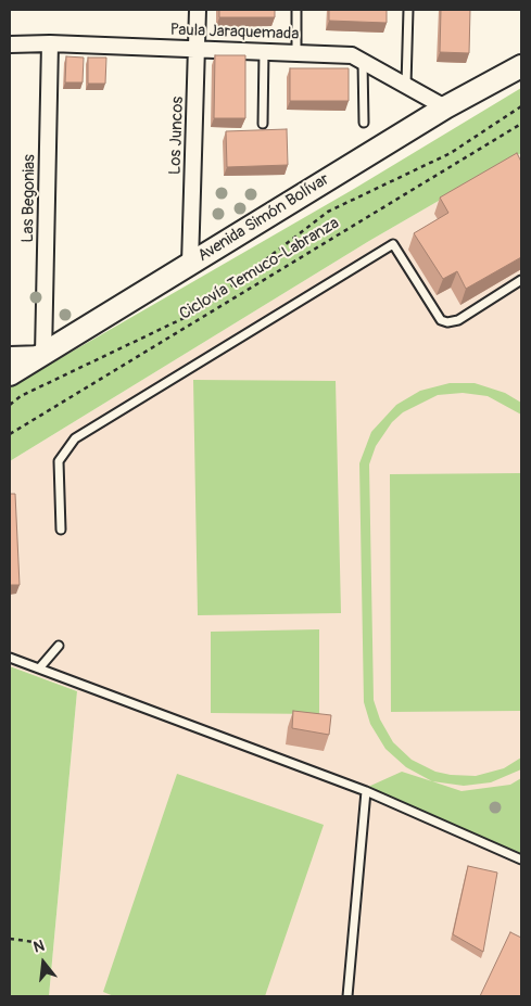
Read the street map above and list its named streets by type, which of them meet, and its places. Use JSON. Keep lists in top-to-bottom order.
{
  "streets": {
    "street": [
      "Paula Jaraquemada",
      "Los Juncos",
      "Las Begonias",
      "Avenida Simón Bolívar"
    ],
    "path": ["Ciclovía Temuco-Labranza"]
  },
  "crossings": [
    ["Paula Jaraquemada", "Los Juncos"],
    ["Paula Jaraquemada", "Las Begonias"],
    ["Paula Jaraquemada", "Avenida Simón Bolívar"],
    ["Los Juncos", "Avenida Simón Bolívar"],
    ["Las Begonias", "Avenida Simón Bolívar"]
  ],
  "north": "top"
}
